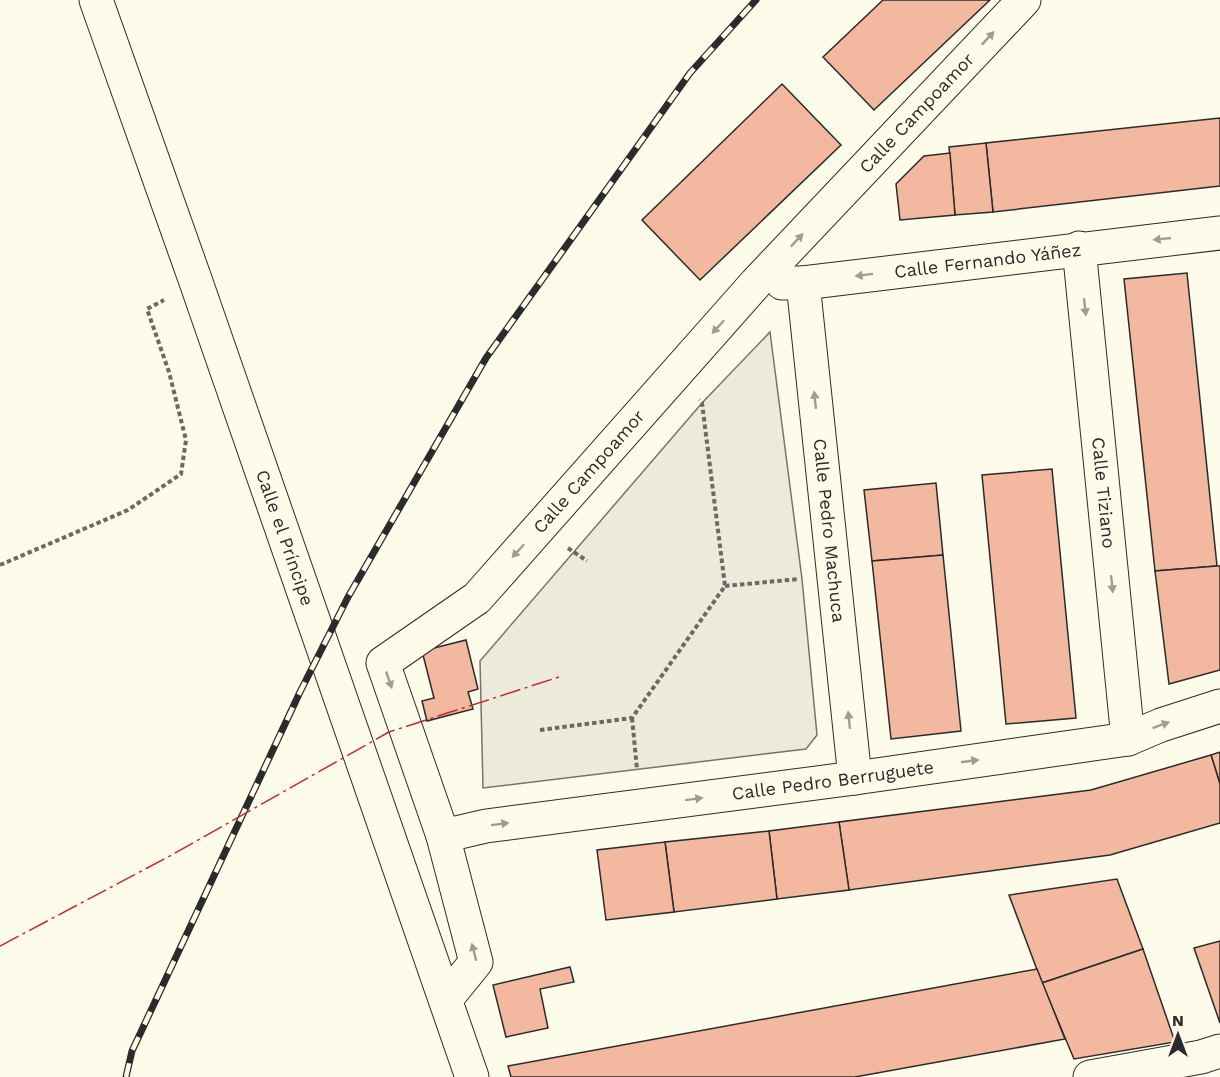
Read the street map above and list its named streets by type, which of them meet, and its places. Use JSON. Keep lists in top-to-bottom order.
{
  "streets": {
    "street": [
      "Calle Campoamor",
      "Calle Fernando Yáñez",
      "Calle Tiziano",
      "Calle Pedro Machuca",
      "Calle el Príncipe",
      "Calle Pedro Berruguete"
    ]
  },
  "crossings": [
    ["Calle Campoamor", "Calle Fernando Yáñez"],
    ["Calle Campoamor", "Calle el Príncipe"],
    ["Calle Campoamor", "Calle Pedro Berruguete"],
    ["Calle Fernando Yáñez", "Calle Tiziano"],
    ["Calle Fernando Yáñez", "Calle Pedro Machuca"],
    ["Calle Tiziano", "Calle Pedro Berruguete"],
    ["Calle Pedro Machuca", "Calle Pedro Berruguete"]
  ],
  "one_way": [
    "Calle Fernando Yáñez",
    "Calle Tiziano",
    "Calle Pedro Machuca",
    "Calle Pedro Berruguete"
  ],
  "north": "top"
}
